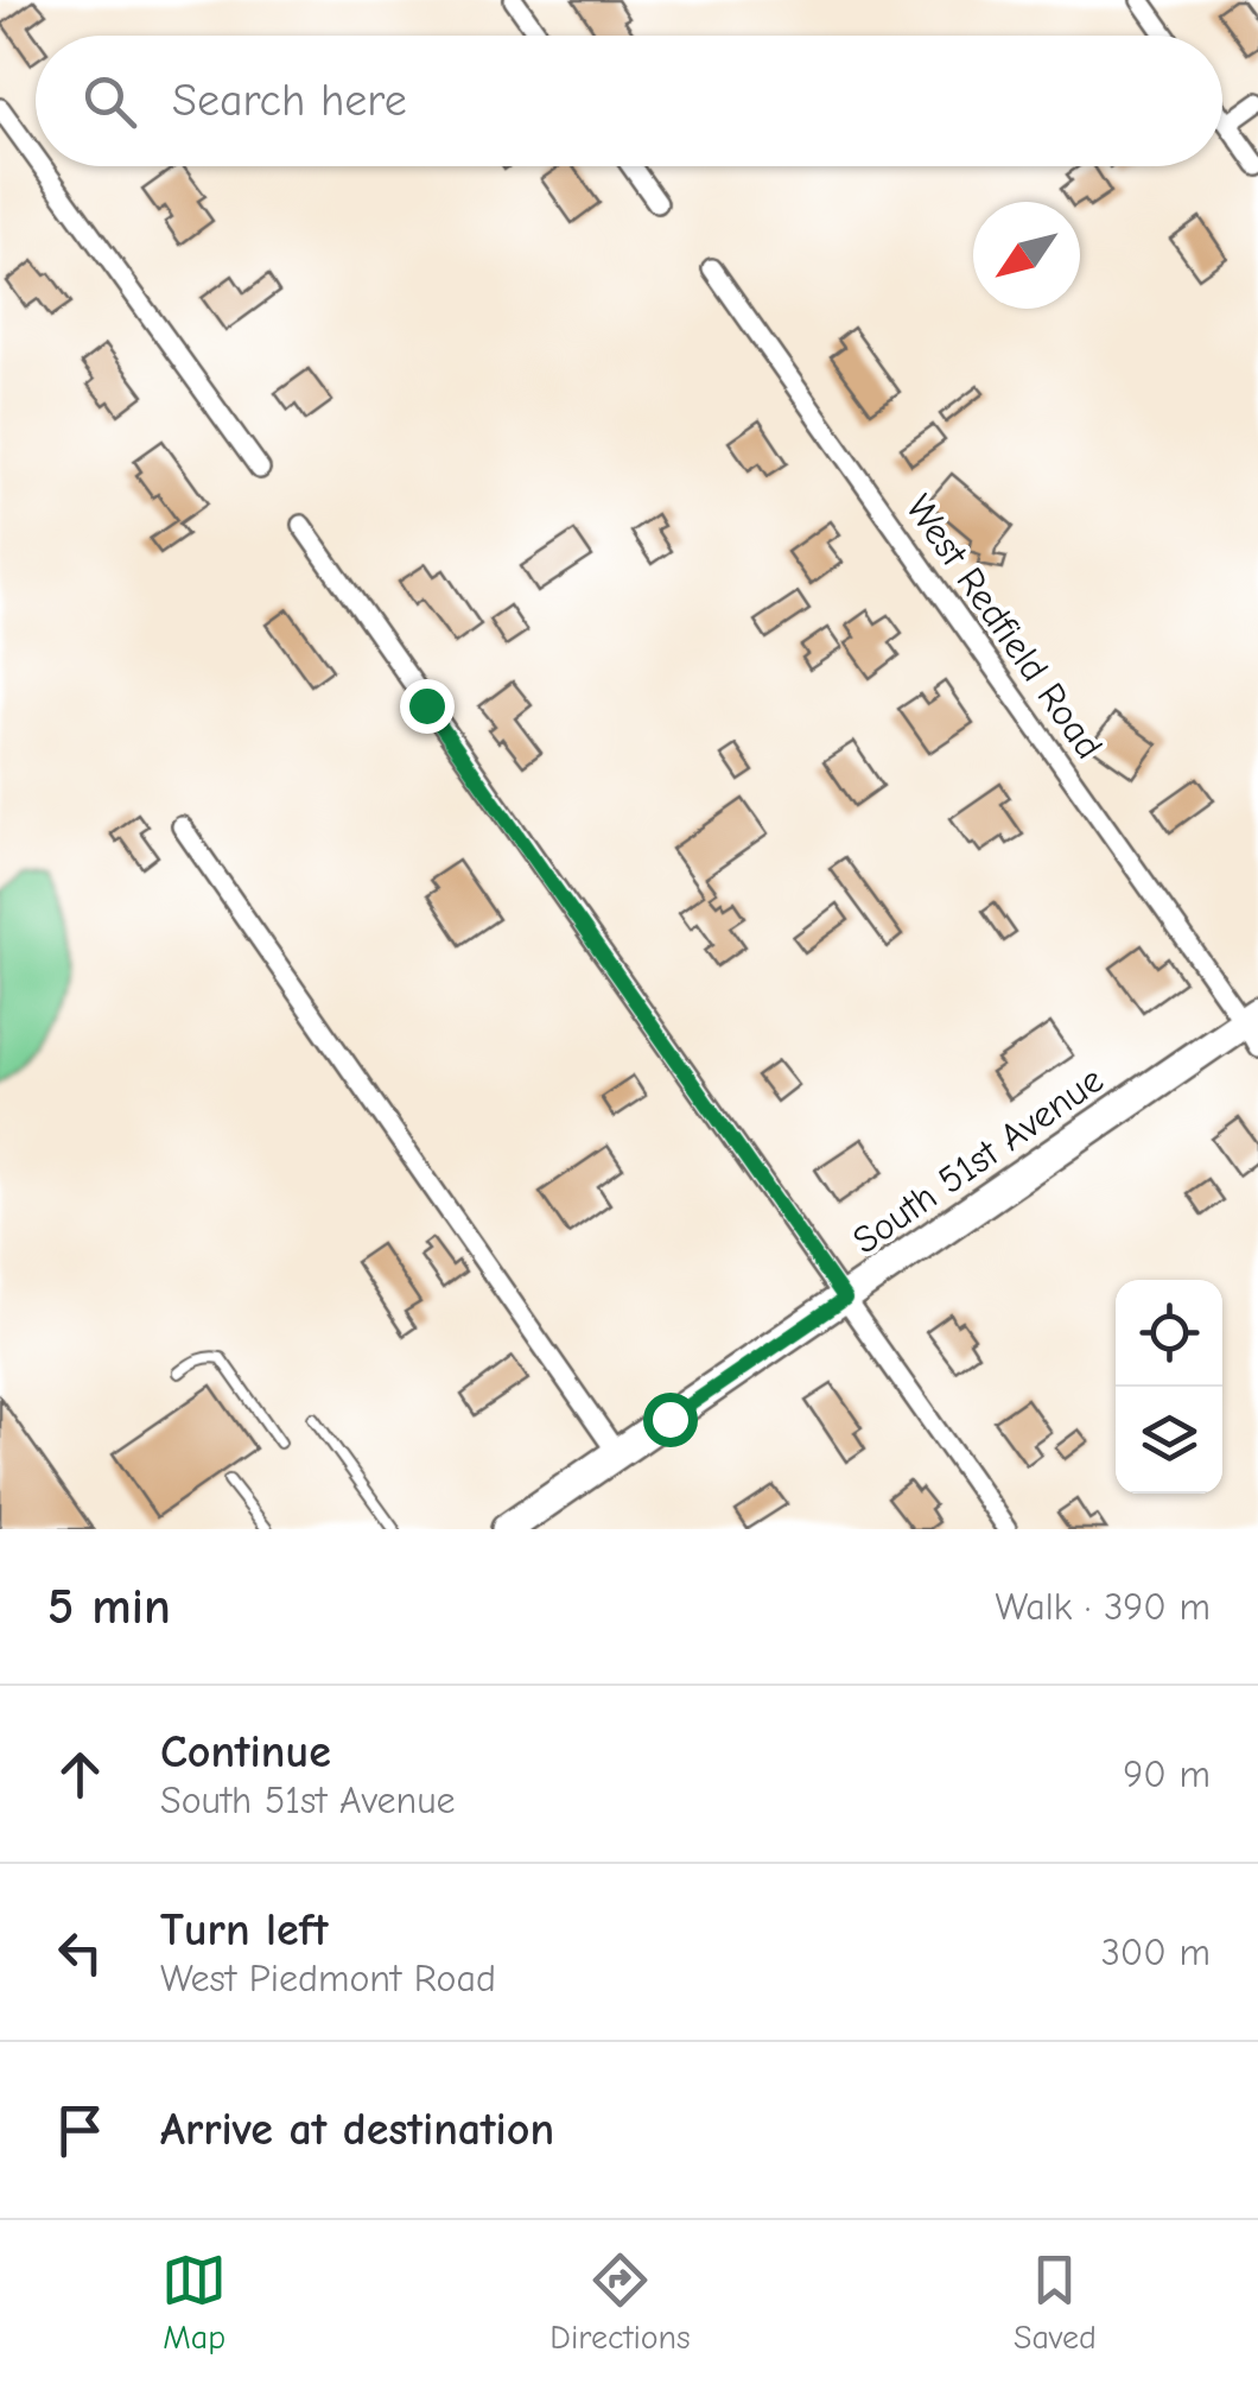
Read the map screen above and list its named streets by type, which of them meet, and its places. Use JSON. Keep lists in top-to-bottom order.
{
  "streets": {
    "main road": ["South 51st Avenue"],
    "street": ["West Redfield Road"]
  },
  "crossings": [
    ["West Redfield Road", "South 51st Avenue"]
  ],
  "north": "bottom left",
  "page": {
    "search": "Search here",
    "heading": ["5 min", "Walk · 390 m"],
    "list": [
      ["Continue", "South 51st Avenue", "90 m"],
      ["Turn left", "West Piedmont Road", "300 m"],
      "Arrive at destination"
    ],
    "nav": ["Map", "Directions", "Saved"]
  }
}
